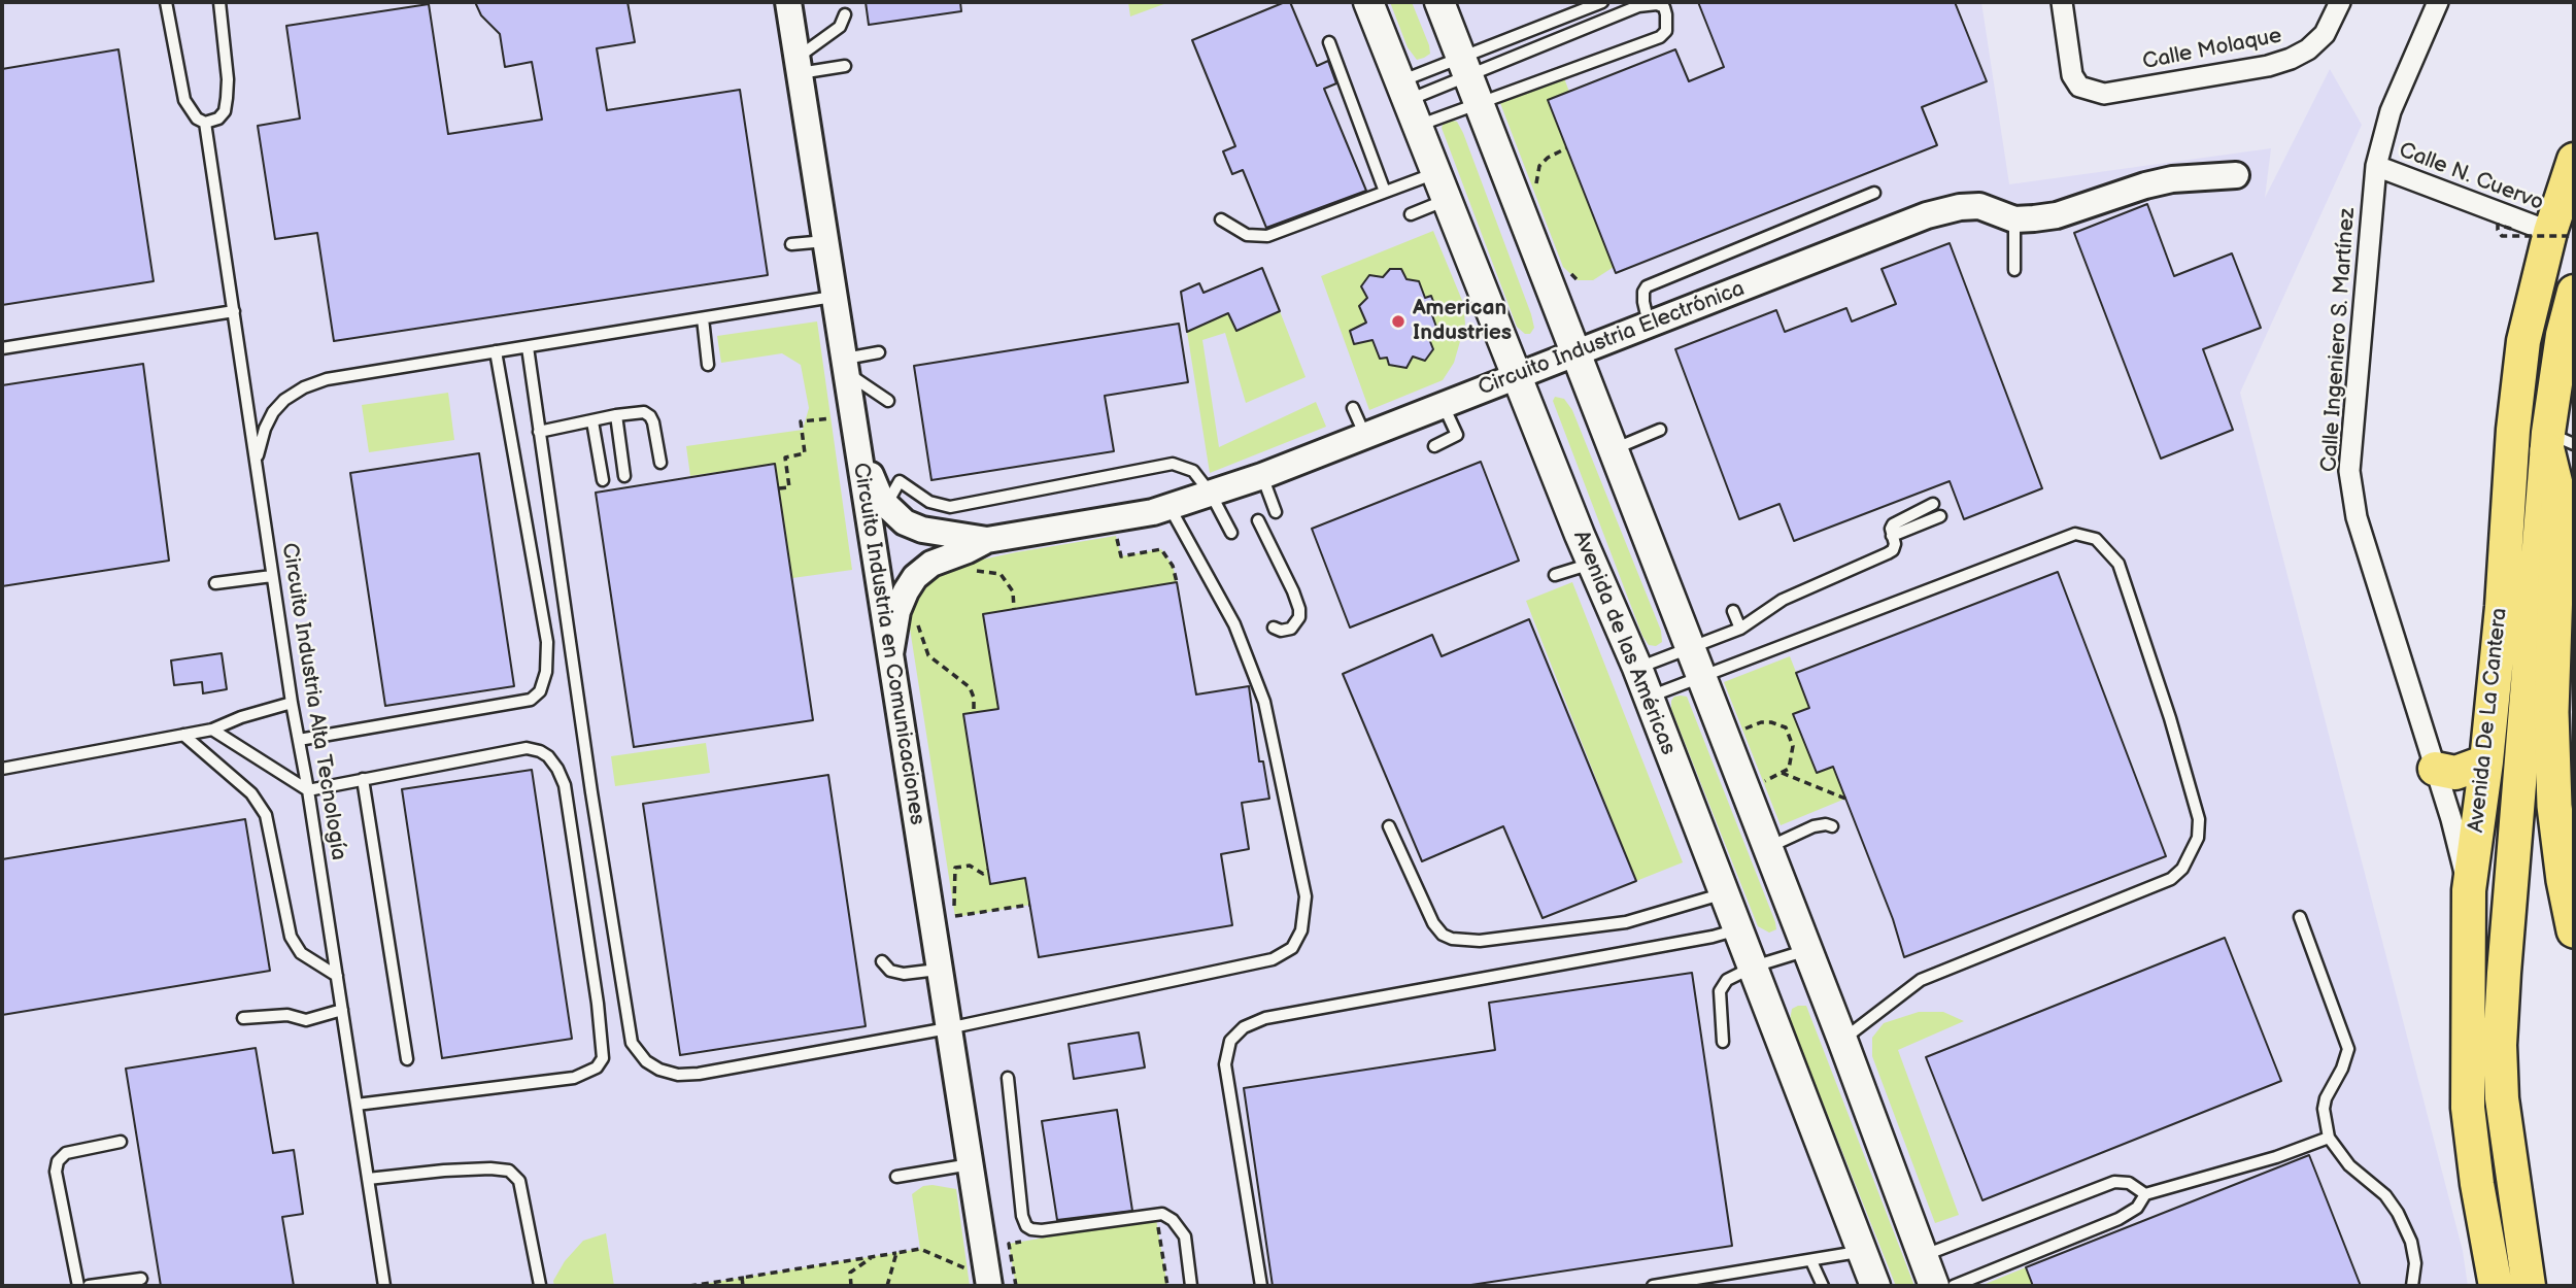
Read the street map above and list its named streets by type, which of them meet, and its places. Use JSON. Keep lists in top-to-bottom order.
{
  "streets": {
    "main road": ["Avenida de las Américas", "Avenida De La Cantera"],
    "street": [
      "Calle Molaque",
      "Calle N. Cuervo",
      "Circuito Industria Electrónica",
      "Calle Ingeniero S. Martínez",
      "Circuito Industria en Comunicaciones"
    ],
    "lane": ["Circuito Industria Alta Tecnología"]
  },
  "crossings": [
    ["Calle N. Cuervo", "Calle Ingeniero S. Martínez"],
    ["Calle N. Cuervo", "Avenida De La Cantera"],
    ["Circuito Industria Electrónica", "Avenida de las Américas"],
    ["Circuito Industria Electrónica", "Circuito Industria en Comunicaciones"],
    ["Calle Ingeniero S. Martínez", "Avenida De La Cantera"]
  ],
  "places": ["American Industries"]
}
